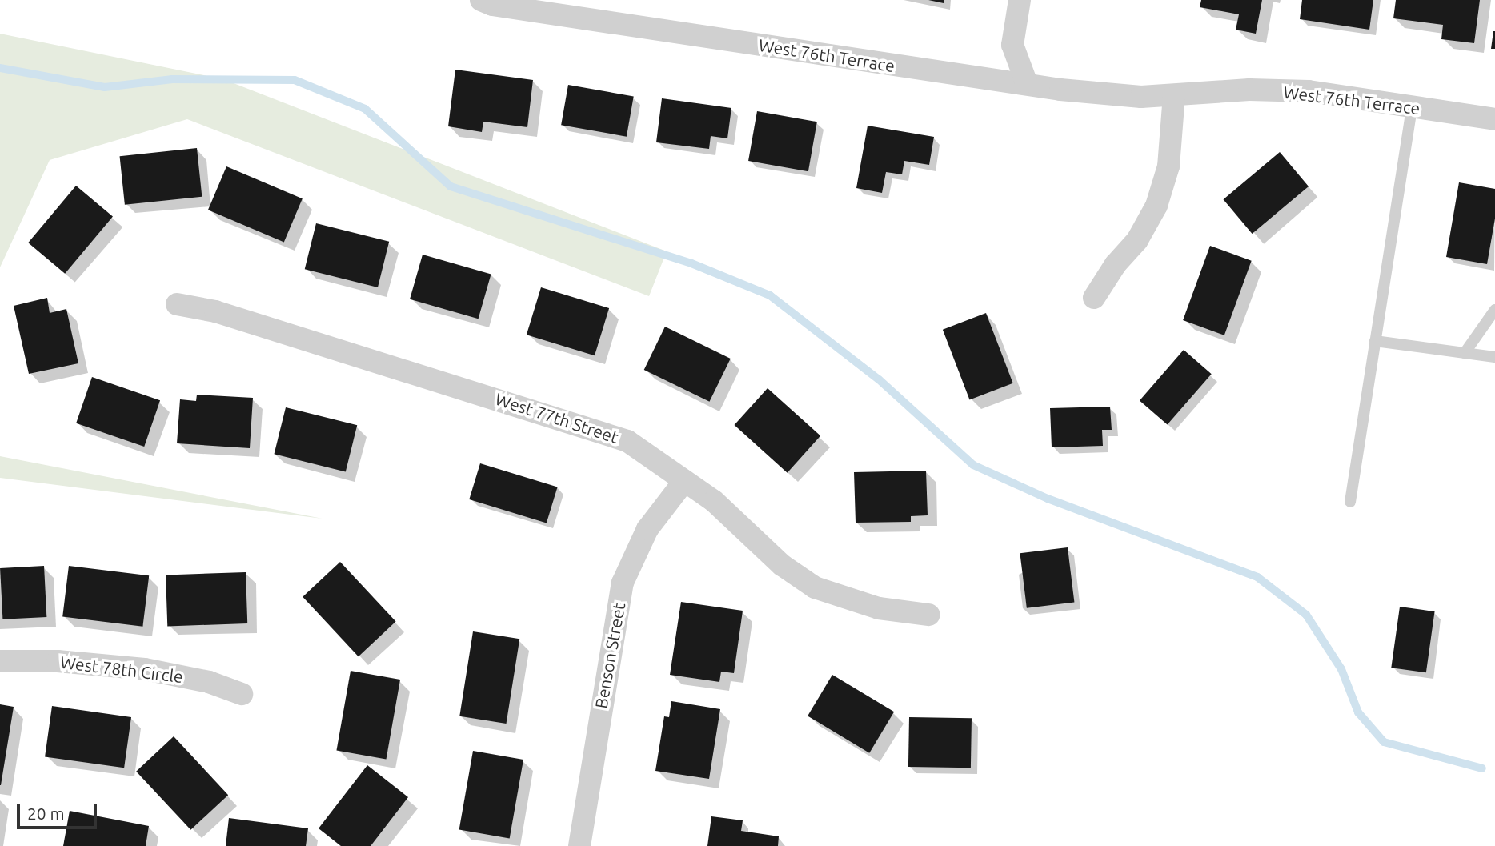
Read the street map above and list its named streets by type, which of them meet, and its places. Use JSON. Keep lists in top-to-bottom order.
{
  "streets": {
    "street": [
      "West 76th Terrace",
      "West 77th Street",
      "Benson Street",
      "West 78th Circle"
    ]
  },
  "crossings": [
    ["West 77th Street", "Benson Street"]
  ],
  "scale_bar": "20 m"
}
